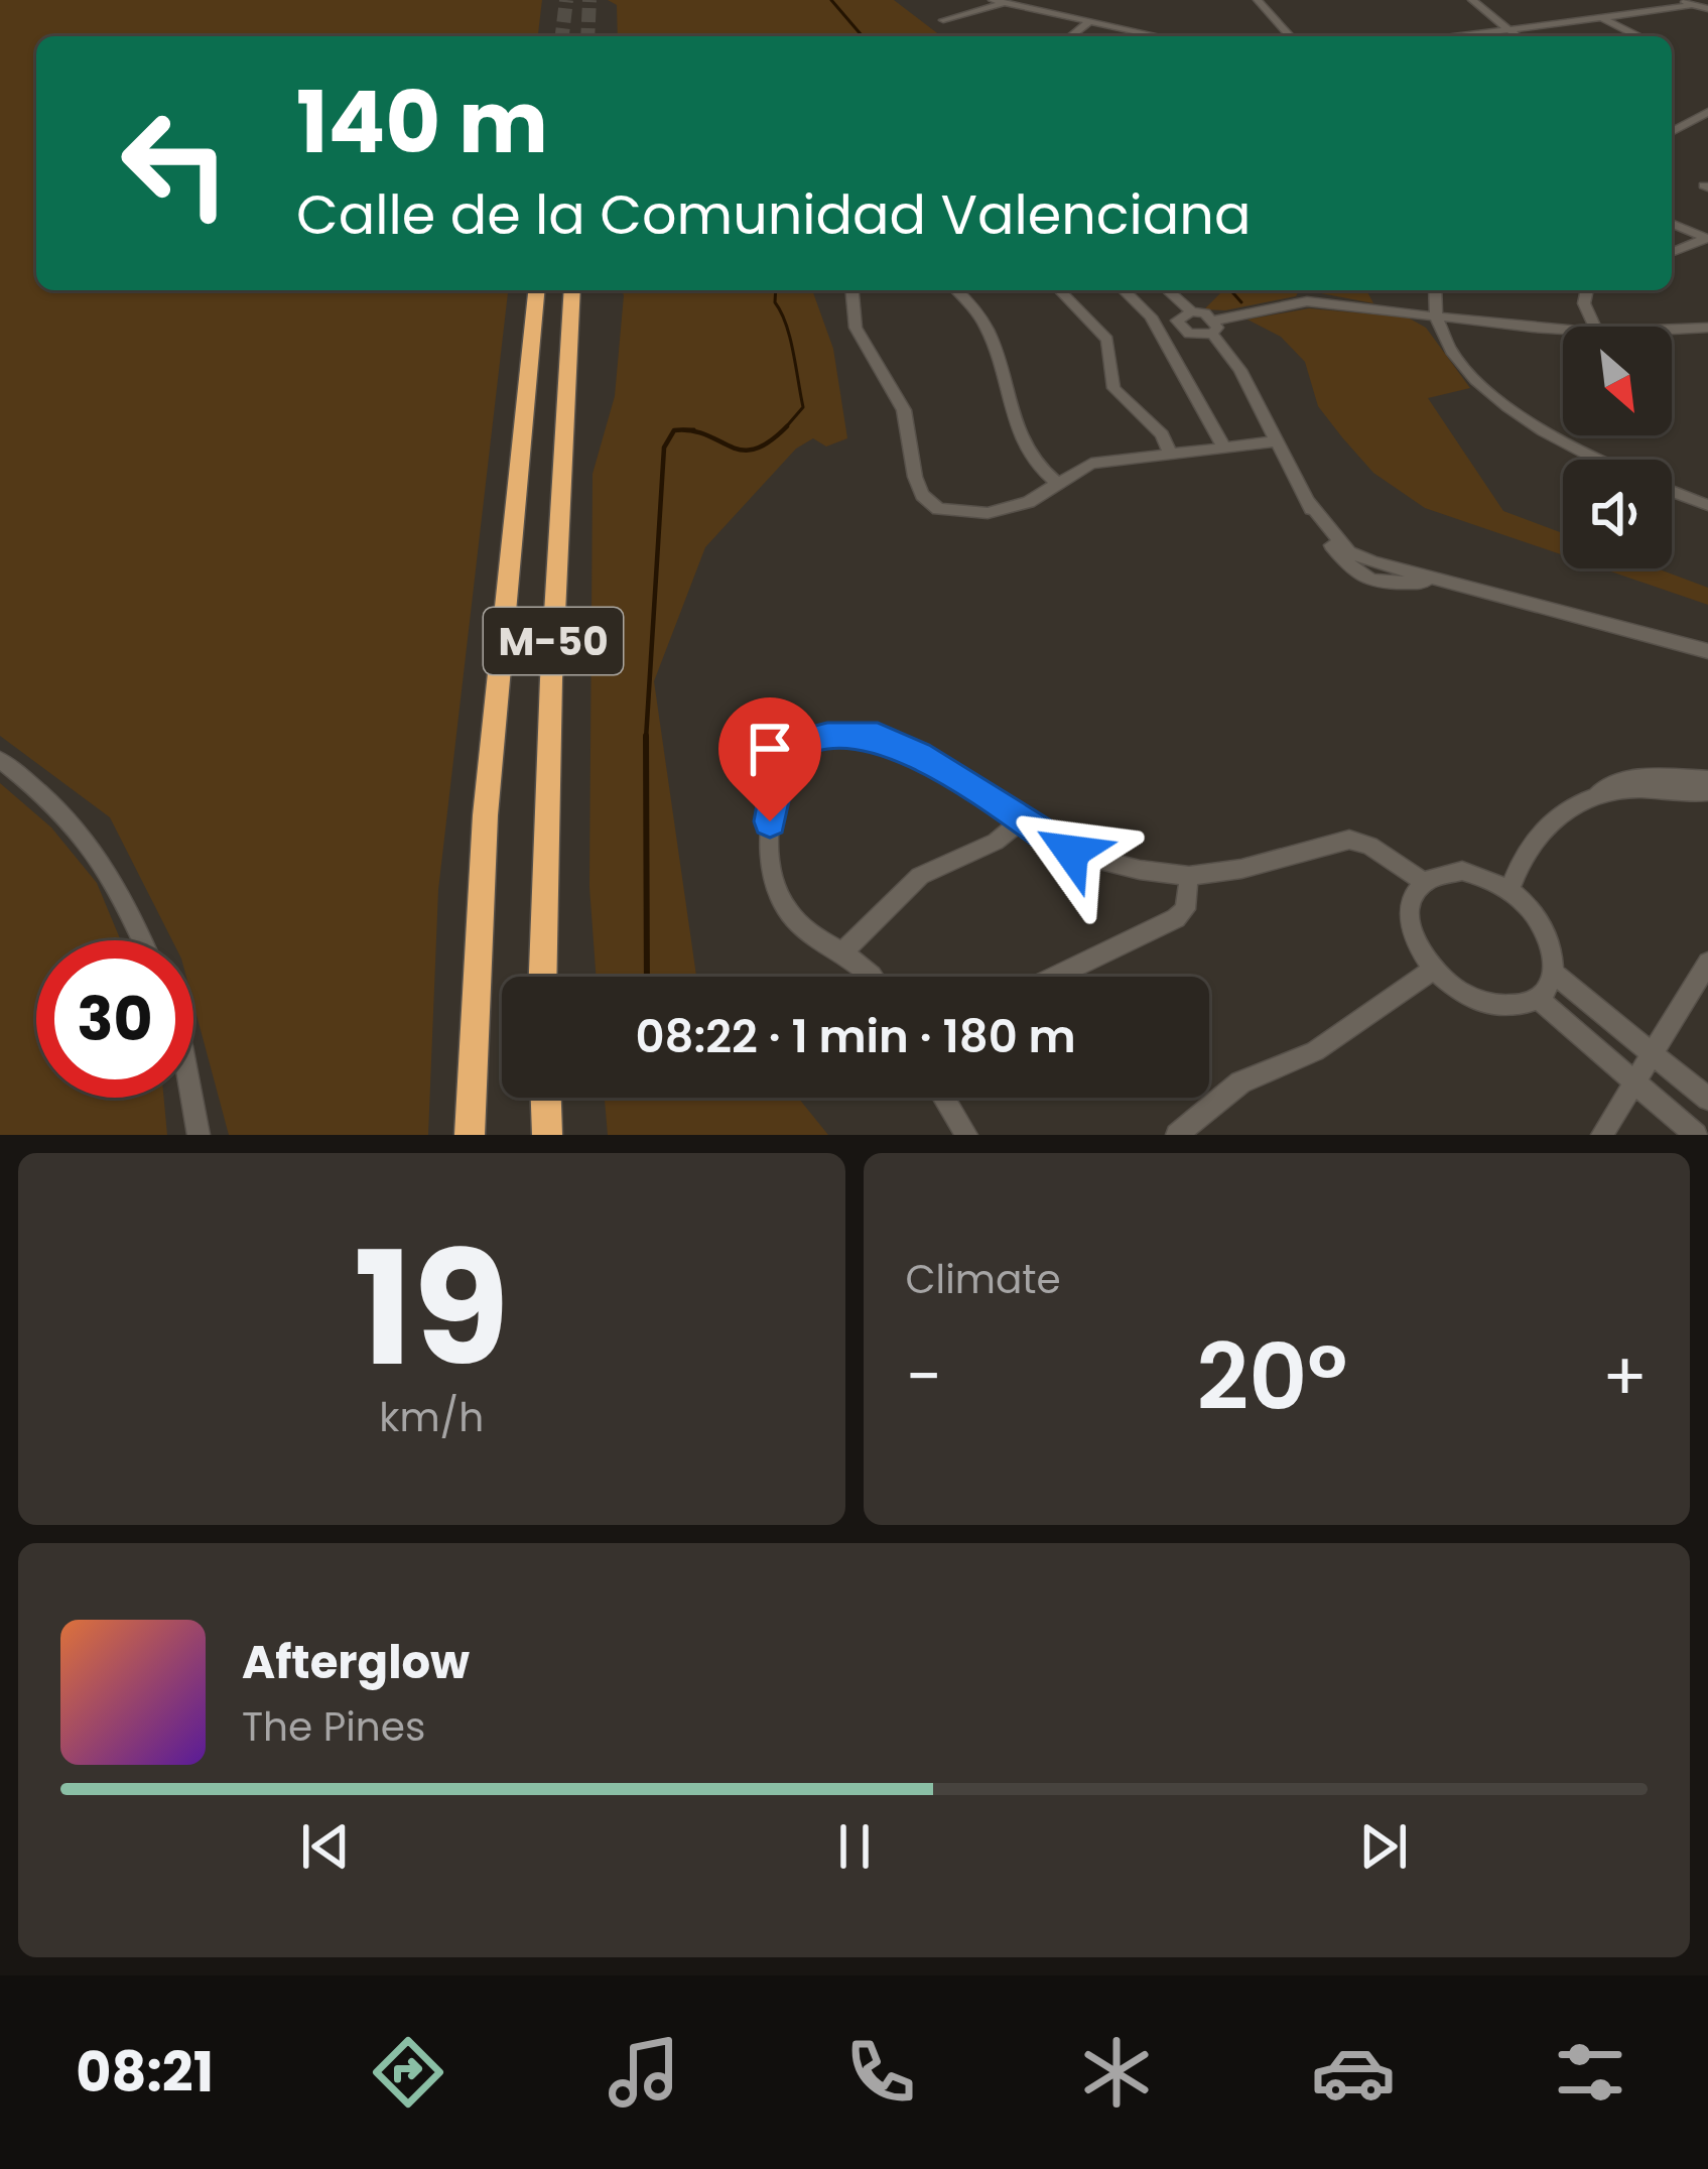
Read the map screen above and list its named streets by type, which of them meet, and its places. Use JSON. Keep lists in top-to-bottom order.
{
  "streets": {
    "highway": ["M-50"]
  },
  "north": "bottom right",
  "page": {
    "turn": ["140 m", "Calle de la Comunidad Valenciana"],
    "limit": "30",
    "trip": "08:22 · 1 min · 180 m",
    "tile": [
      ["19", "km/h"],
      "Climate"
    ],
    "heat": ["−", "20°", "+"],
    "song": ["Afterglow", "The Pines"],
    "tabs": "08:21"
  }
}
